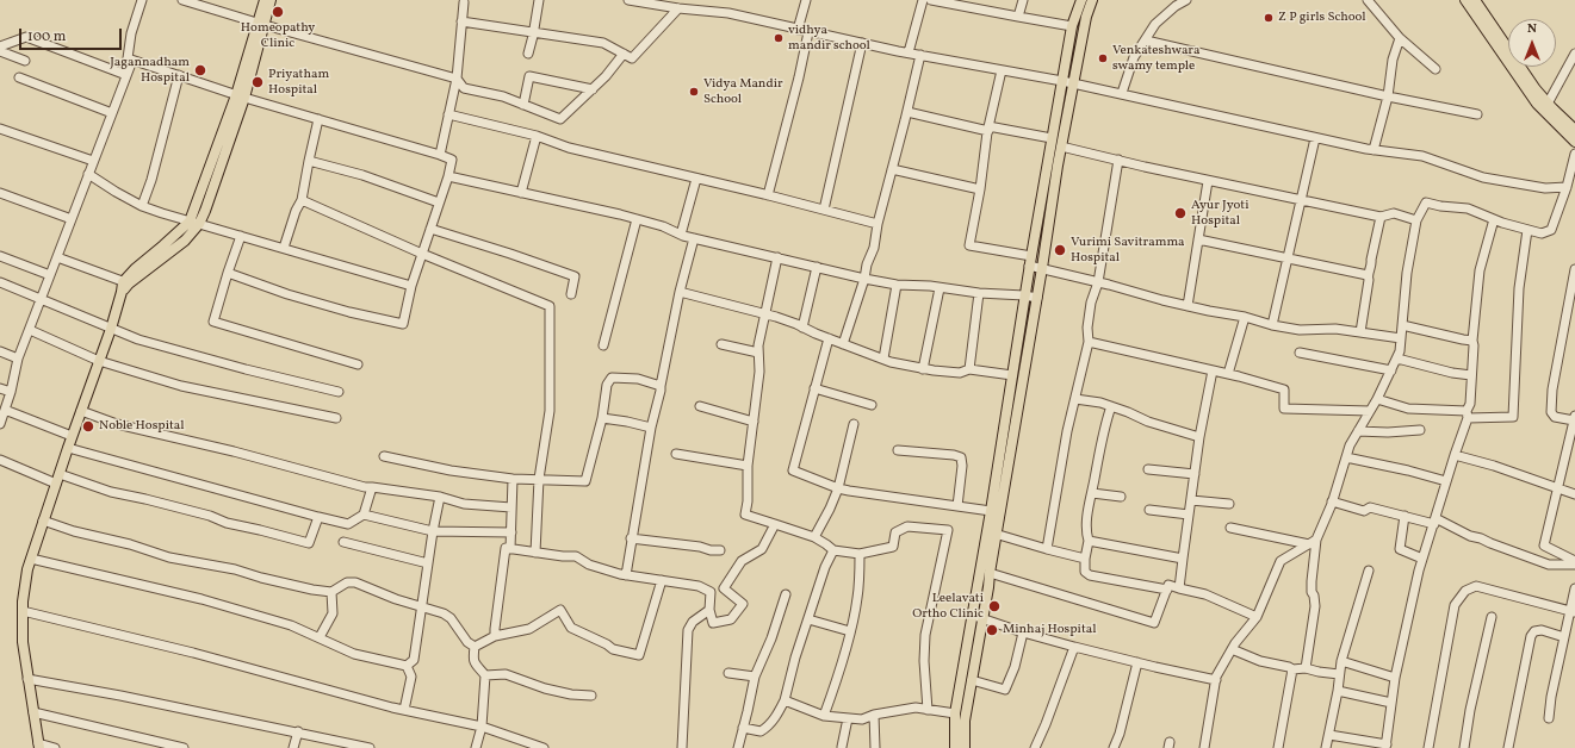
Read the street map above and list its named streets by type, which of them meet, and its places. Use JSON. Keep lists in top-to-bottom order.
{
  "places": [
    "Homeopathy Clinic",
    "Z P girls School",
    "vidhya mandir school",
    "Venkateshwara swamy temple",
    "Jagannadham Hospital",
    "Priyatham Hospital",
    "Vidya Mandir School",
    "Ayur Jyoti Hospital",
    "Vurimi Savitramma Hospital",
    "Noble Hospital",
    "Leelavati Ortho Clinic",
    "Minhaj Hospital"
  ],
  "scale_bar": "100 m",
  "north": "top"
}
